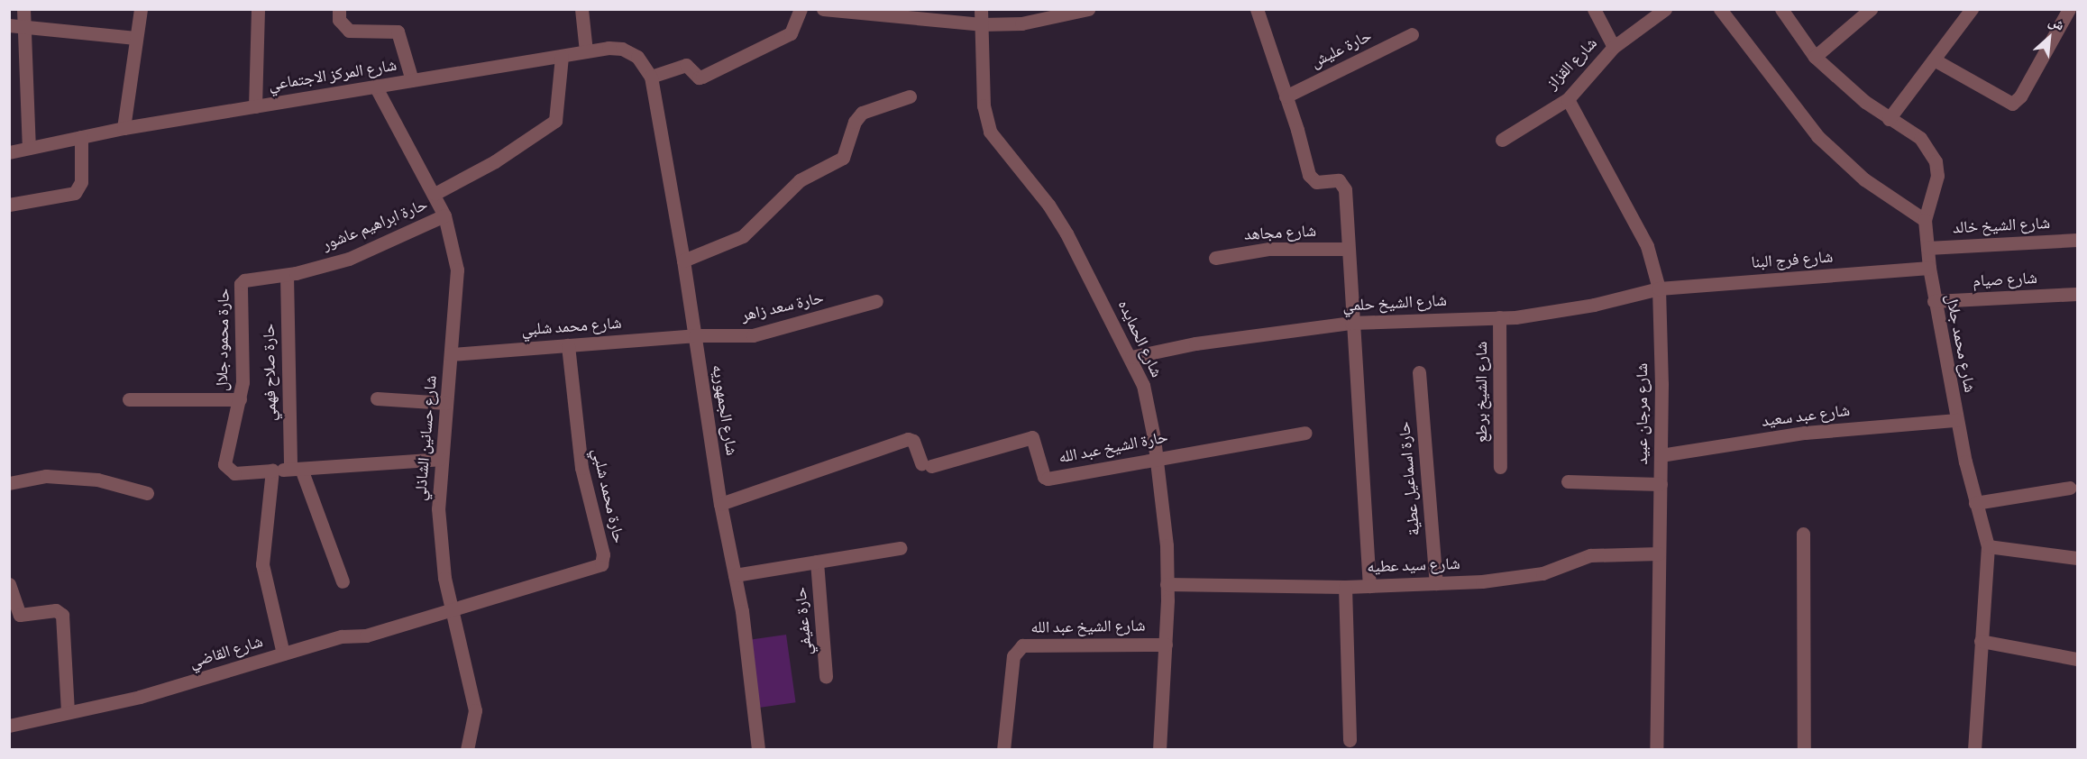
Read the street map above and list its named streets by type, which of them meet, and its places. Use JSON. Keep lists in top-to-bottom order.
{
  "streets": {
    "street": [
      "حارة عليش",
      "شارع القزاز",
      "شارع المركز الاجتماعي",
      "حارة ابراهيم عاشور",
      "شارع الشيخ خالد",
      "شارع مجاهد",
      "شارع فرج البنا",
      "شارع صيام",
      "شارع الشيخ حلمي",
      "حارة سعد زاهر",
      "شارع محمد شلبي",
      "شارع الحمايده",
      "حارة محمود جلال",
      "شارع محمد جلال",
      "حارة صلاح فهمي",
      "شارع الشيخ برطع",
      "شارع الجمهوريه",
      "شارع مرجان عبيد",
      "شارع عبد سعيد",
      "شارع حسانين الشاذلي",
      "حارة الشيخ عبد الله",
      "حارة اسماعيل عطية",
      "حارة محمد شلبي",
      "شارع سيد عطيه",
      "حارة عفيفي",
      "شارع الشيخ عبد الله",
      "شارع القاضي"
    ]
  },
  "crossings": [
    ["شارع القزاز", "شارع مرجان عبيد"],
    ["شارع المركز الاجتماعي", "شارع الجمهوريه"],
    ["شارع المركز الاجتماعي", "شارع حسانين الشاذلي"],
    ["حارة ابراهيم عاشور", "حارة محمود جلال"],
    ["حارة ابراهيم عاشور", "حارة صلاح فهمي"],
    ["حارة ابراهيم عاشور", "شارع حسانين الشاذلي"],
    ["شارع الشيخ خالد", "شارع محمد جلال"],
    ["شارع فرج البنا", "شارع الشيخ حلمي"],
    ["شارع فرج البنا", "شارع محمد جلال"],
    ["شارع فرج البنا", "شارع مرجان عبيد"],
    ["شارع صيام", "شارع محمد جلال"],
    ["شارع الشيخ حلمي", "شارع الحمايده"],
    ["شارع الشيخ حلمي", "شارع الشيخ برطع"],
    ["شارع الشيخ حلمي", "شارع مرجان عبيد"],
    ["حارة سعد زاهر", "شارع محمد شلبي"],
    ["حارة سعد زاهر", "شارع الجمهوريه"],
    ["شارع محمد شلبي", "شارع الجمهوريه"],
    ["شارع محمد شلبي", "شارع حسانين الشاذلي"],
    ["شارع محمد شلبي", "حارة محمد شلبي"],
    ["شارع الحمايده", "حارة الشيخ عبد الله"],
    ["شارع الحمايده", "شارع سيد عطيه"],
    ["شارع الحمايده", "شارع الشيخ عبد الله"],
    ["حارة محمود جلال", "حارة صلاح فهمي"],
    ["شارع محمد جلال", "شارع عبد سعيد"],
    ["شارع الجمهوريه", "حارة الشيخ عبد الله"],
    ["شارع الجمهوريه", "حارة عفيفي"],
    ["شارع مرجان عبيد", "شارع عبد سعيد"],
    ["شارع مرجان عبيد", "شارع سيد عطيه"],
    ["شارع حسانين الشاذلي", "حارة محمد شلبي"],
    ["شارع حسانين الشاذلي", "شارع القاضي"],
    ["حارة اسماعيل عطية", "شارع سيد عطيه"],
    ["حارة محمد شلبي", "شارع القاضي"]
  ],
  "north": "top right"
}
